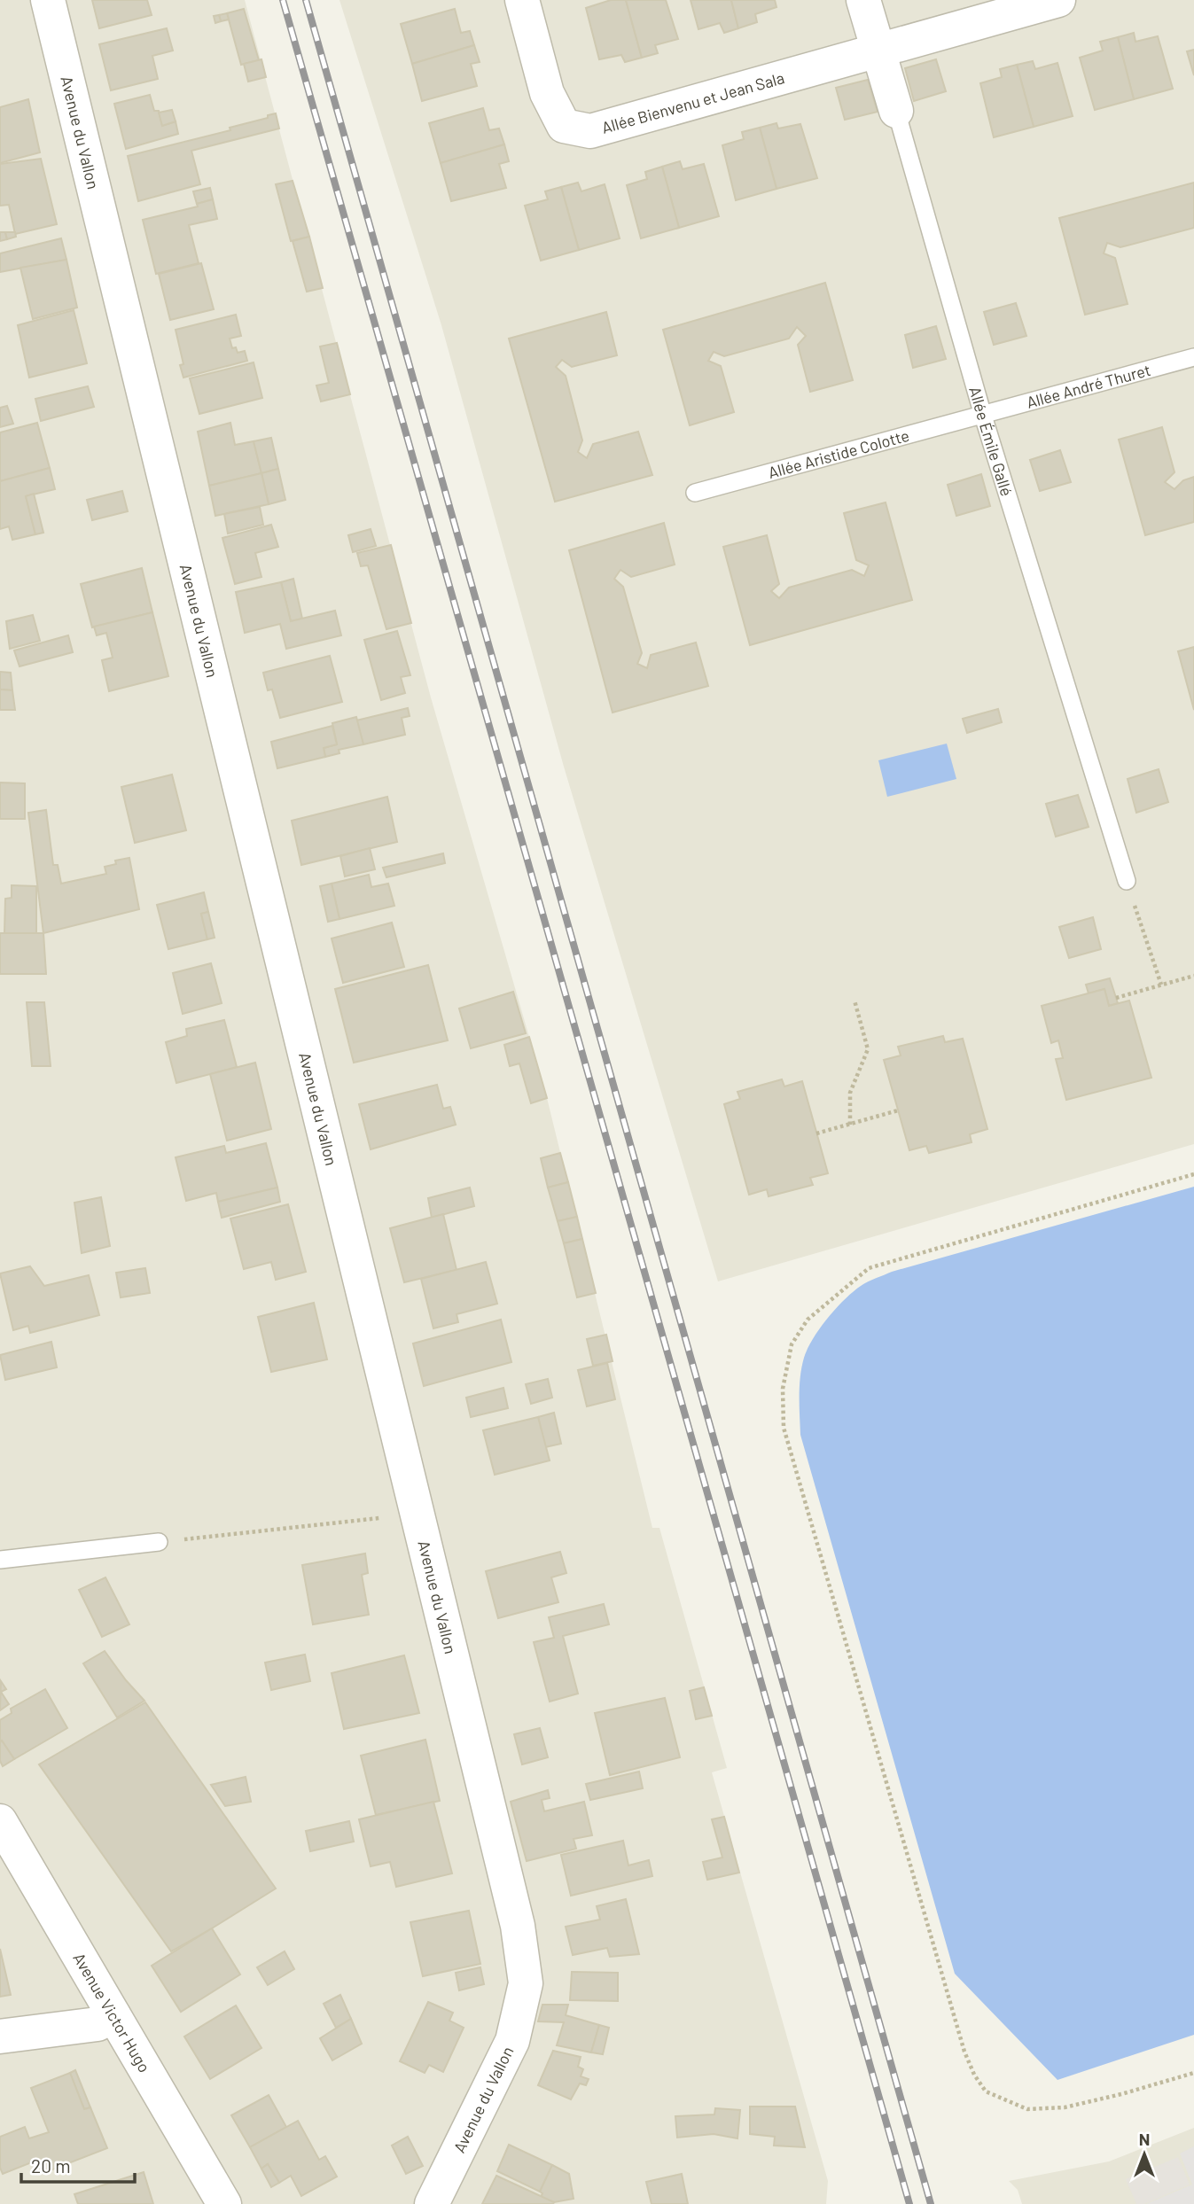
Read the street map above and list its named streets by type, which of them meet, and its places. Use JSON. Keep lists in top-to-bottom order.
{
  "streets": {
    "street": [
      "Allée Bienvenu et Jean Sala",
      "Avenue du Vallon",
      "Allée Émile Gallé",
      "Avenue Victor Hugo"
    ],
    "lane": ["Allée André Thuret", "Allée Aristide Colotte"]
  },
  "crossings": [
    ["Allée Bienvenu et Jean Sala", "Allée Émile Gallé"],
    ["Allée André Thuret", "Allée Émile Gallé"],
    ["Allée André Thuret", "Allée Aristide Colotte"],
    ["Allée Émile Gallé", "Allée Aristide Colotte"]
  ],
  "scale_bar": "20 m",
  "north": "top"
}
